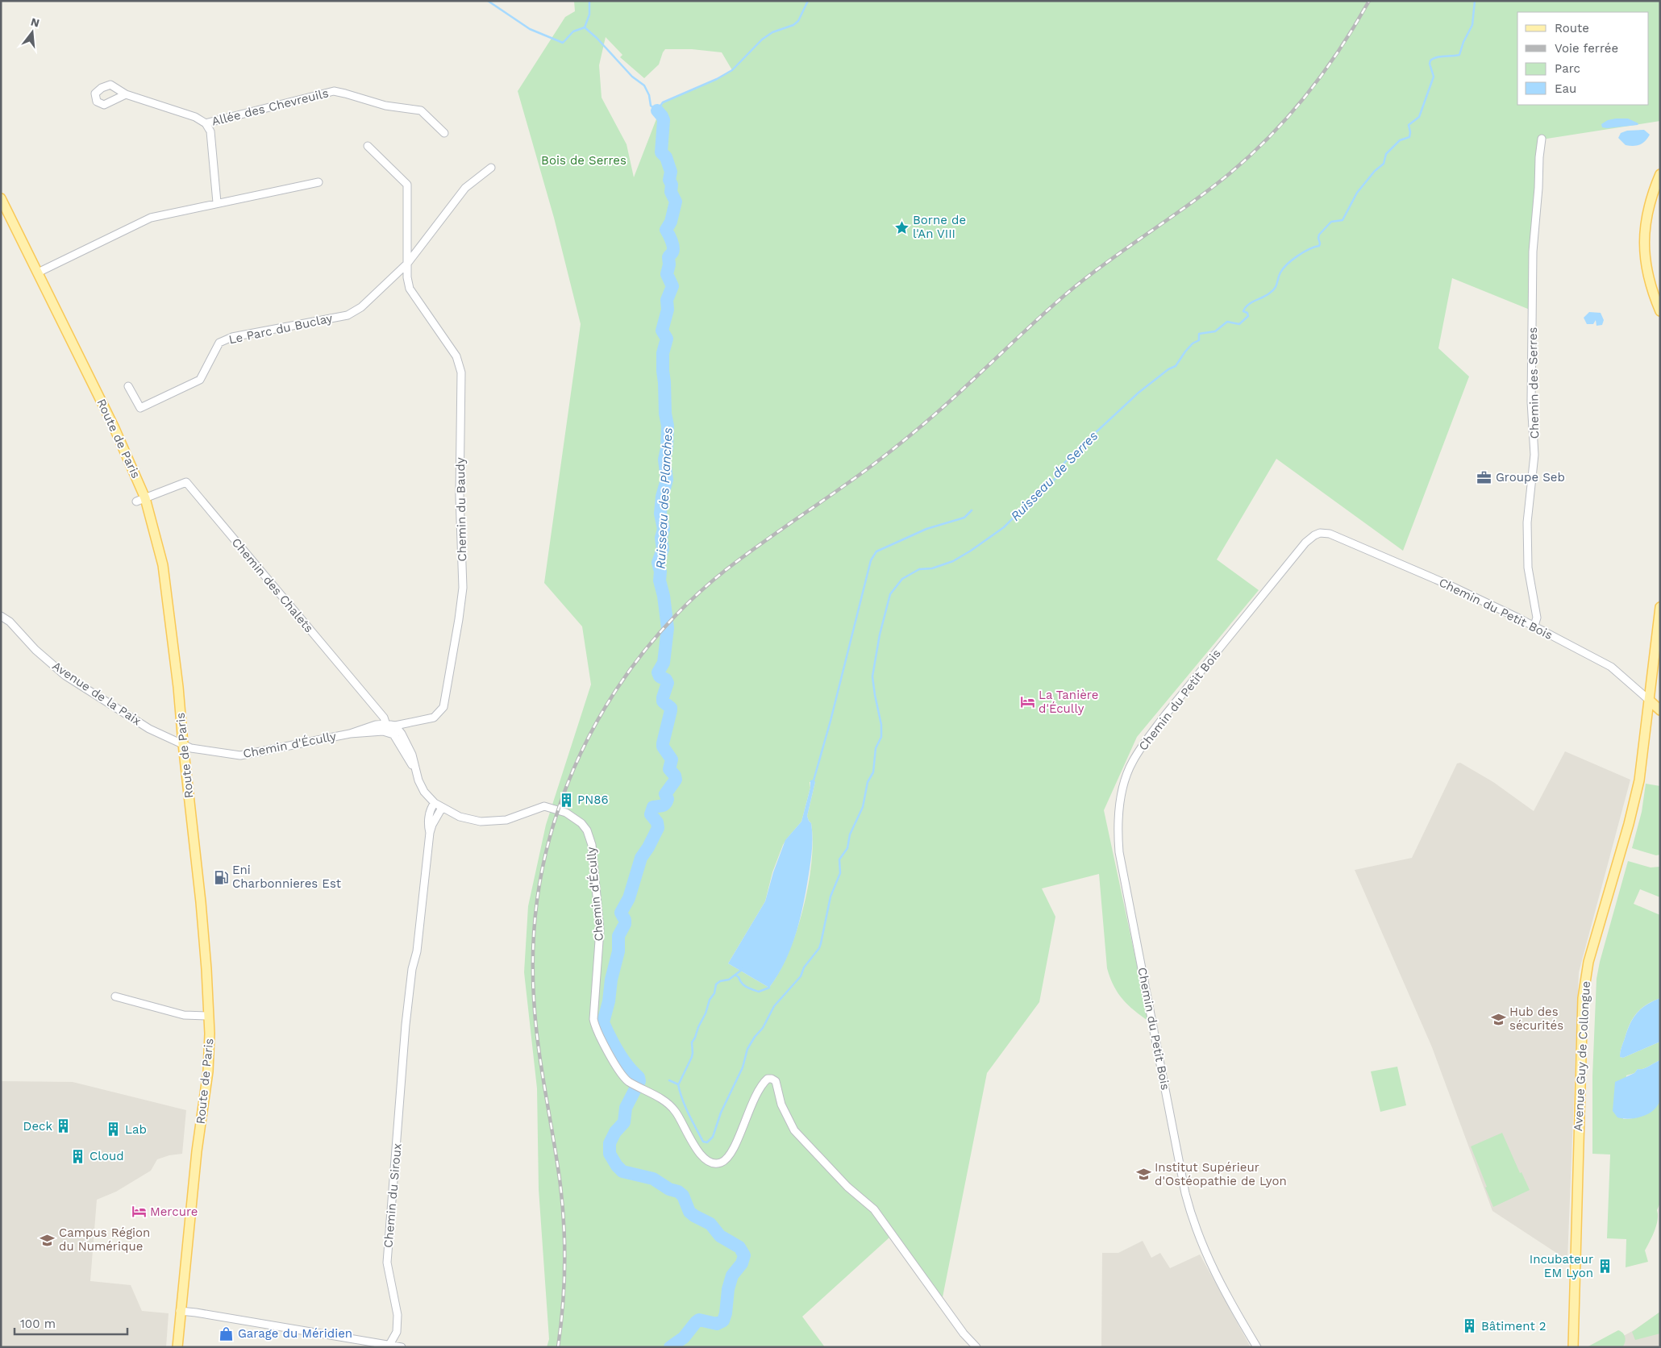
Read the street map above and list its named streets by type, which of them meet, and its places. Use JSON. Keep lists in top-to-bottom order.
{
  "streets": {
    "main road": ["Route de Paris", "Avenue Guy de Collongue"],
    "street": [
      "Allée des Chevreuils",
      "Le Parc du Buclay",
      "Chemin des Serres",
      "Chemin du Baudy",
      "Chemin des Chalets",
      "Chemin du Petit Bois",
      "Avenue de la Paix",
      "Chemin d'Écully",
      "Chemin du Siroux"
    ]
  },
  "crossings": [
    ["Le Parc du Buclay", "Chemin du Baudy"],
    ["Chemin des Serres", "Chemin du Petit Bois"],
    ["Route de Paris", "Chemin des Chalets"],
    ["Route de Paris", "Avenue de la Paix"],
    ["Route de Paris", "Chemin d'Écully"],
    ["Chemin du Baudy", "Chemin d'Écully"],
    ["Chemin des Chalets", "Chemin d'Écully"],
    ["Chemin du Petit Bois", "Avenue Guy de Collongue"],
    ["Avenue de la Paix", "Chemin d'Écully"],
    ["Chemin d'Écully", "Chemin du Siroux"]
  ],
  "water": ["Ruisseau de Serres", "Ruisseau des Planches"],
  "parks": ["Bois de Serres"],
  "places": {
    "place": ["Borne de l'An VIII"],
    "office": ["Groupe Seb"],
    "hotel": ["La Tanière d'Écully", "Mercure"],
    "building": [
      "PN86",
      "Deck",
      "Lab",
      "Cloud",
      "Incubateur EM Lyon",
      "Bâtiment 2"
    ],
    "fuel station": ["Eni Charbonnieres Est"],
    "school or university": ["Hub des sécurités", "Institut Supérieur d'Ostéopathie de Lyon", "Campus Région du Numérique"],
    "shop": ["Garage du Méridien"]
  },
  "legend": [
    "Route",
    "Voie ferrée",
    "Parc",
    "Eau"
  ],
  "scale_bar": "100 m",
  "north": "top"
}
